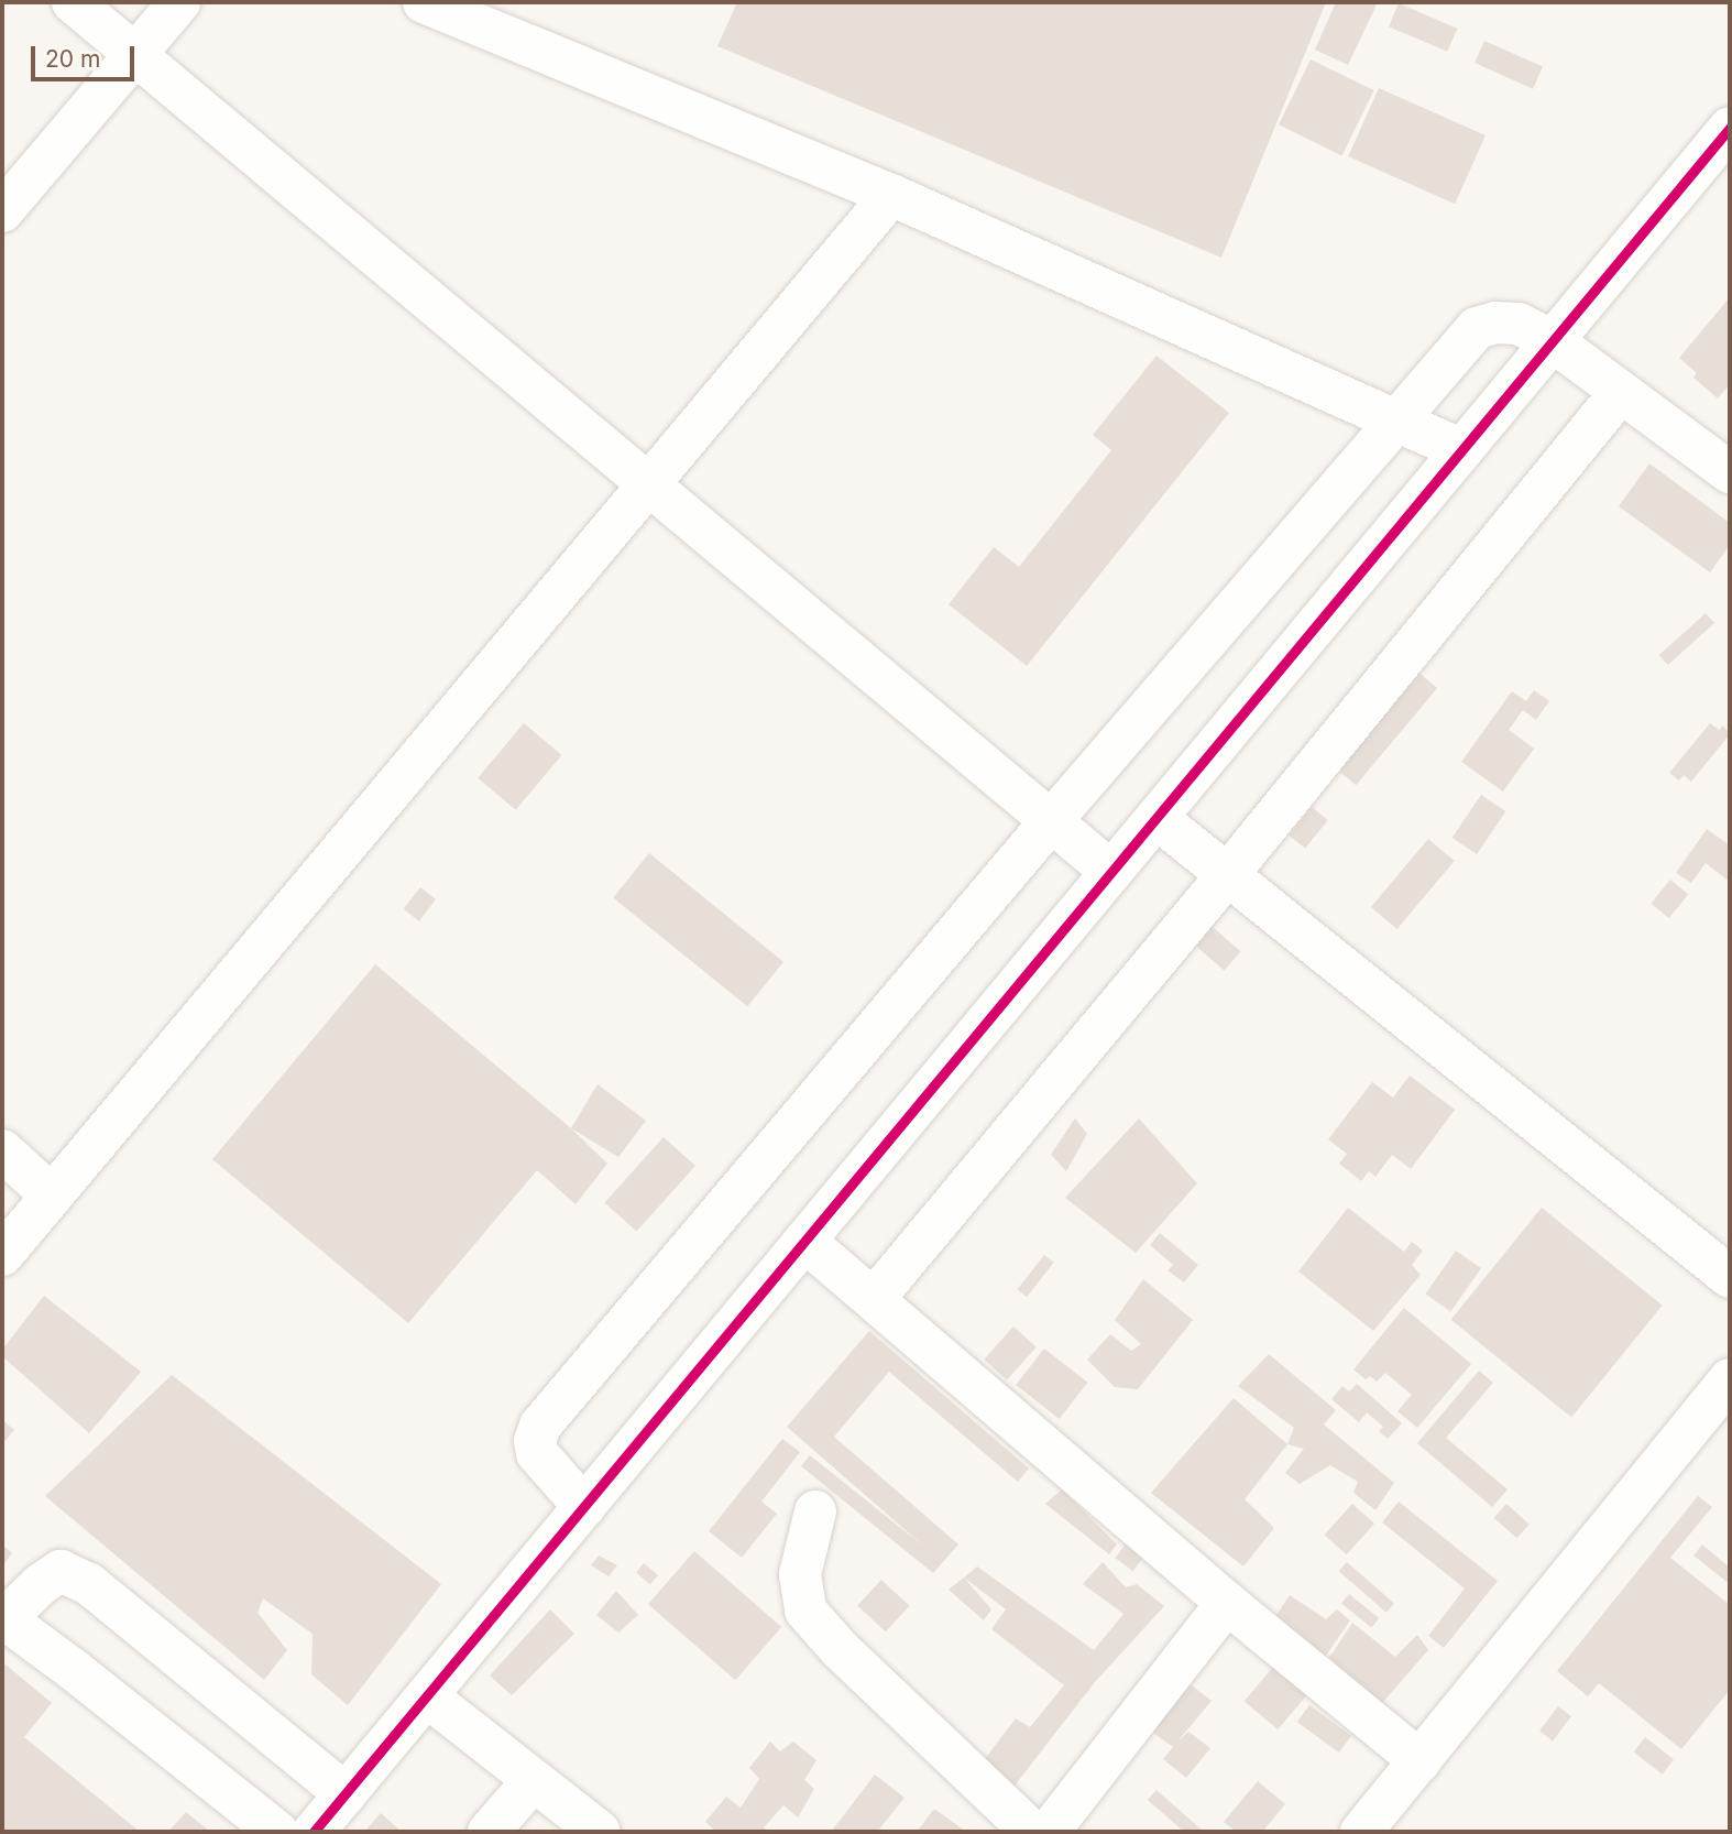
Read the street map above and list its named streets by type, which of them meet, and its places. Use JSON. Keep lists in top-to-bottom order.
{
  "scale_bar": "20 m"
}
